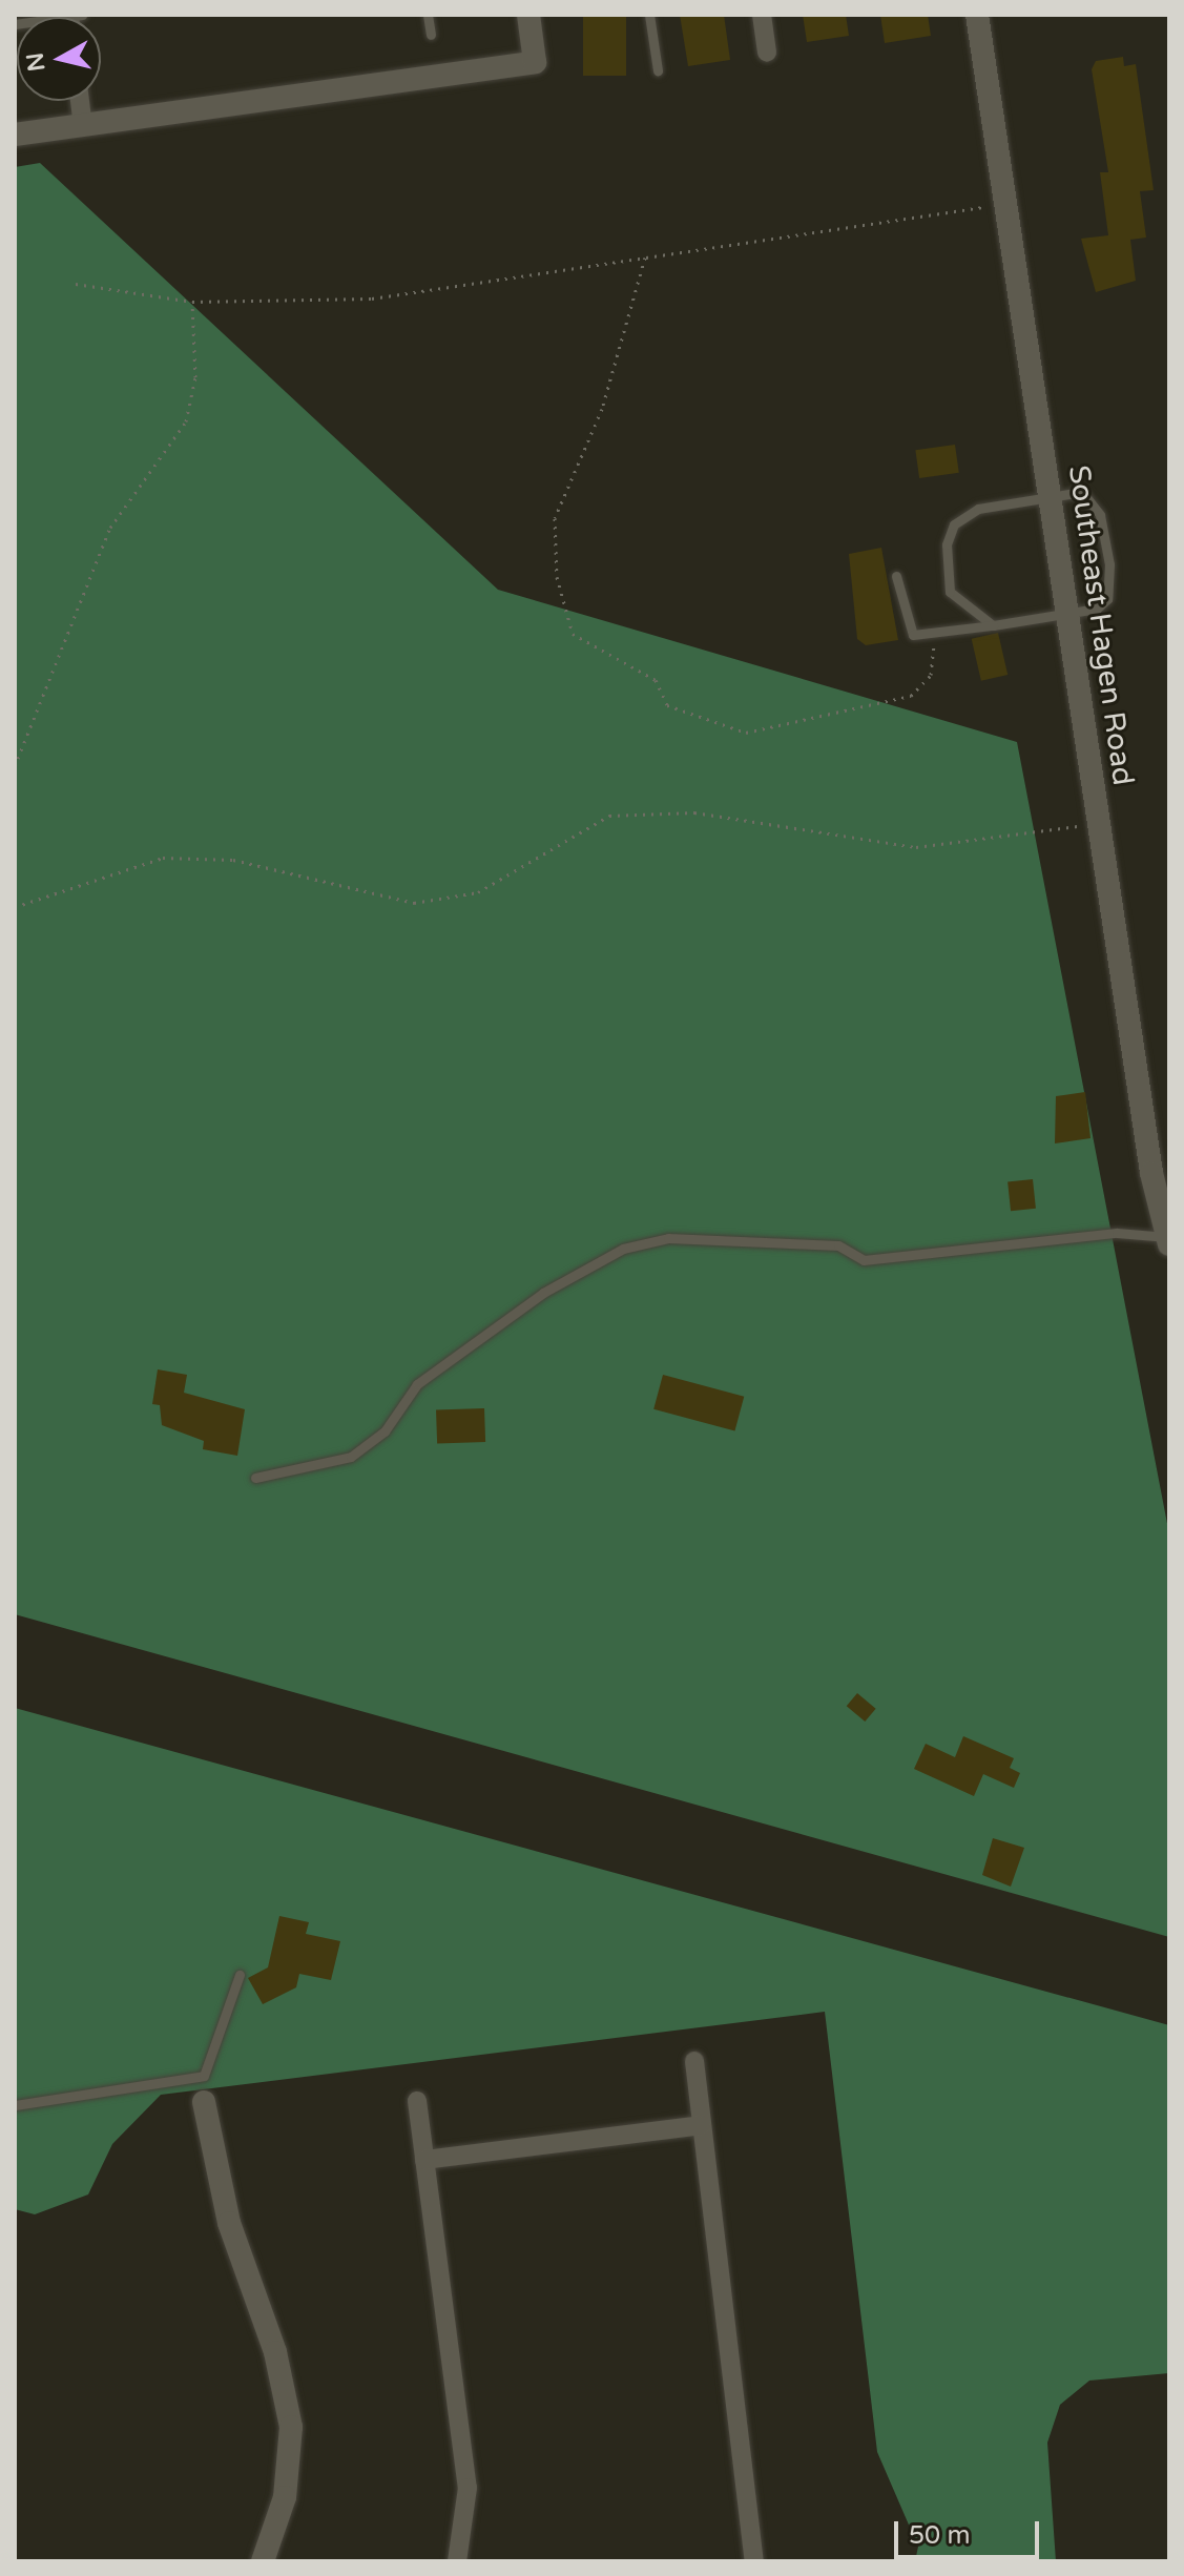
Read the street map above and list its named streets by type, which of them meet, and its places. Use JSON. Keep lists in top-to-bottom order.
{
  "streets": {
    "street": ["Southeast Hagen Road"]
  },
  "scale_bar": "50 m",
  "north": "left"
}
